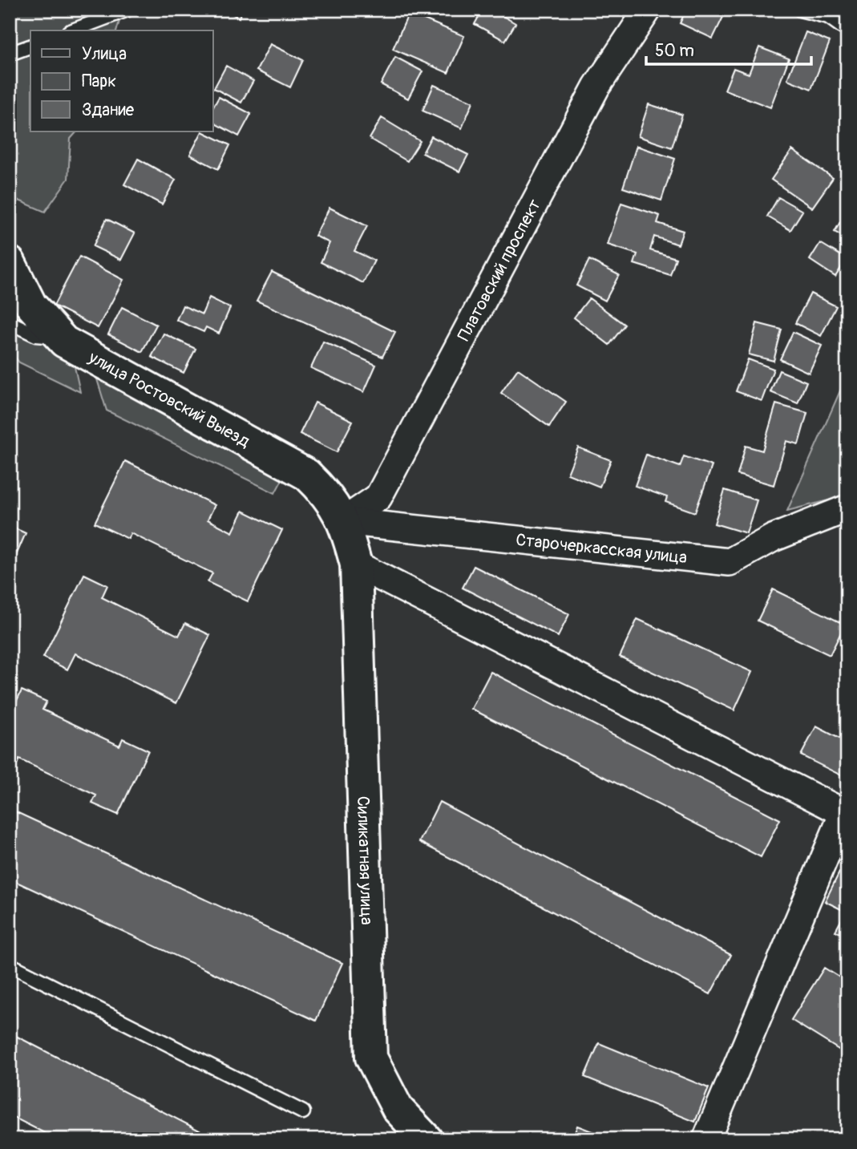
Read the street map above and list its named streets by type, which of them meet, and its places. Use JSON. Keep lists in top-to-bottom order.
{
  "streets": {
    "street": [
      "Платовский проспект",
      "улица Ростовский Выезд",
      "Старочеркасская улица",
      "Силикатная улица"
    ]
  },
  "crossings": [
    ["Платовский проспект", "улица Ростовский Выезд"],
    ["Платовский проспект", "Старочеркасская улица"],
    ["Платовский проспект", "Силикатная улица"],
    ["улица Ростовский Выезд", "Старочеркасская улица"],
    ["улица Ростовский Выезд", "Силикатная улица"],
    ["Старочеркасская улица", "Силикатная улица"]
  ],
  "legend": ["Улица", "Парк", "Здание"],
  "scale_bar": "50 m"
}
